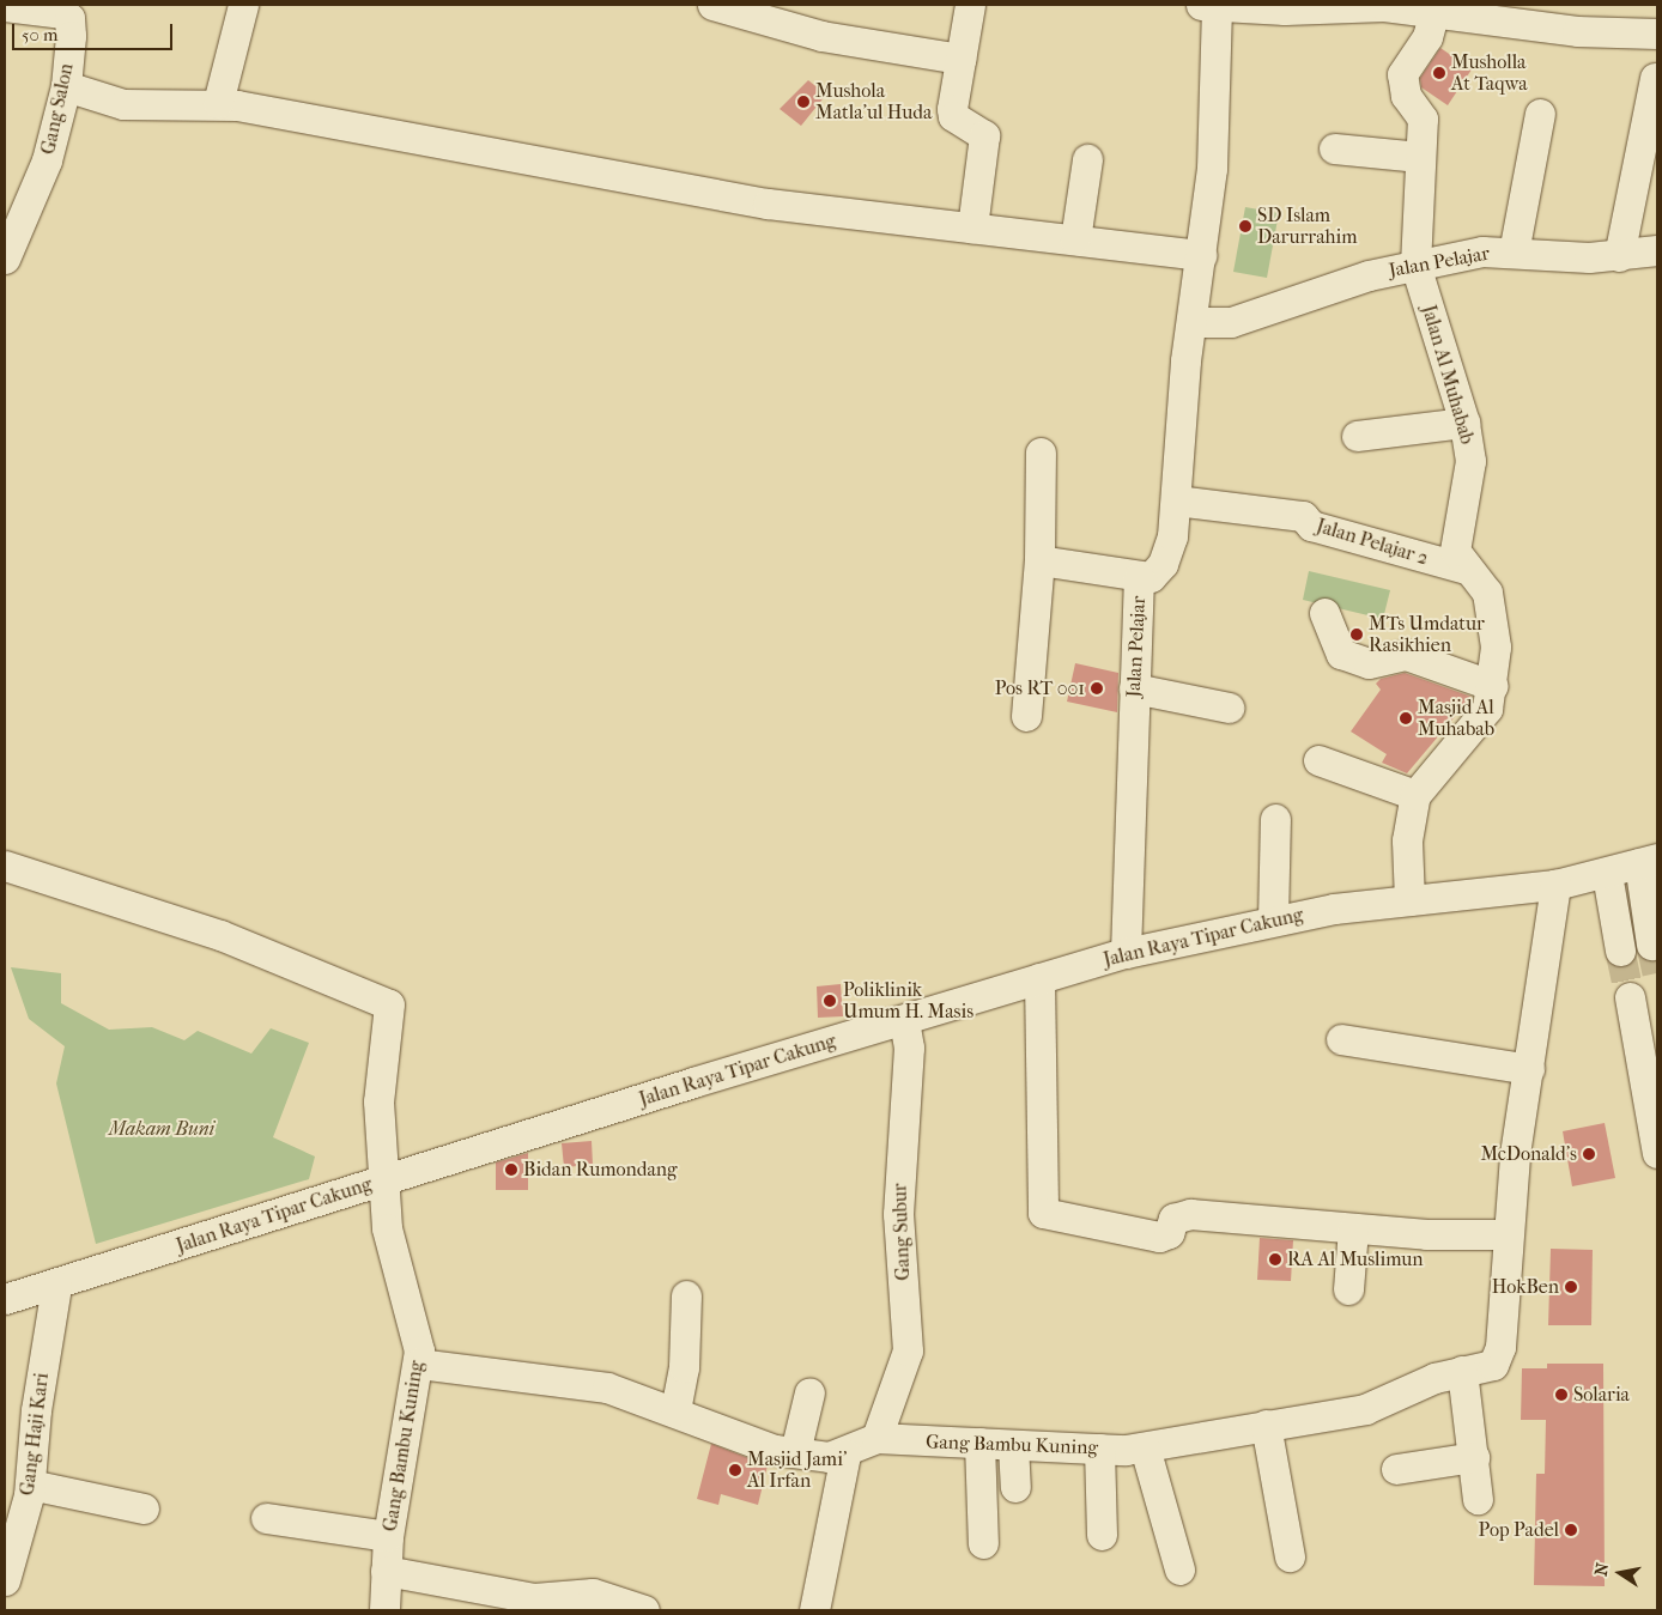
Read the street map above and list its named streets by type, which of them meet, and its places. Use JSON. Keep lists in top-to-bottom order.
{
  "streets": {
    "street": [
      "Gang Salon",
      "Jalan Pelajar",
      "Jalan Al Muhabab",
      "Jalan Pelajar 2",
      "Jalan Raya Tipar Cakung",
      "Gang Subur",
      "Gang Haji Kari",
      "Gang Bambu Kuning"
    ]
  },
  "crossings": [
    ["Jalan Pelajar", "Jalan Al Muhabab"],
    ["Jalan Pelajar", "Jalan Pelajar 2"],
    ["Jalan Pelajar", "Jalan Raya Tipar Cakung"],
    ["Jalan Al Muhabab", "Jalan Pelajar 2"],
    ["Jalan Raya Tipar Cakung", "Gang Subur"],
    ["Jalan Raya Tipar Cakung", "Gang Haji Kari"],
    ["Jalan Raya Tipar Cakung", "Gang Bambu Kuning"],
    ["Gang Subur", "Gang Bambu Kuning"]
  ],
  "parks": ["Makam Buni"],
  "places": [
    "Musholla At Taqwa",
    "Mushola Matla'ul Huda",
    "SD Islam Darurrahim",
    "MTs Umdatur Rasikhien",
    "Pos RT 001",
    "Masjid Al Muhabab",
    "Poliklinik Umum H. Masis",
    "McDonald's",
    "Bidan Rumondang",
    "RA Al Muslimun",
    "HokBen",
    "Solaria",
    "Masjid Jami' Al Irfan",
    "Pop Padel"
  ],
  "scale_bar": "50 m",
  "north": "left"
}
